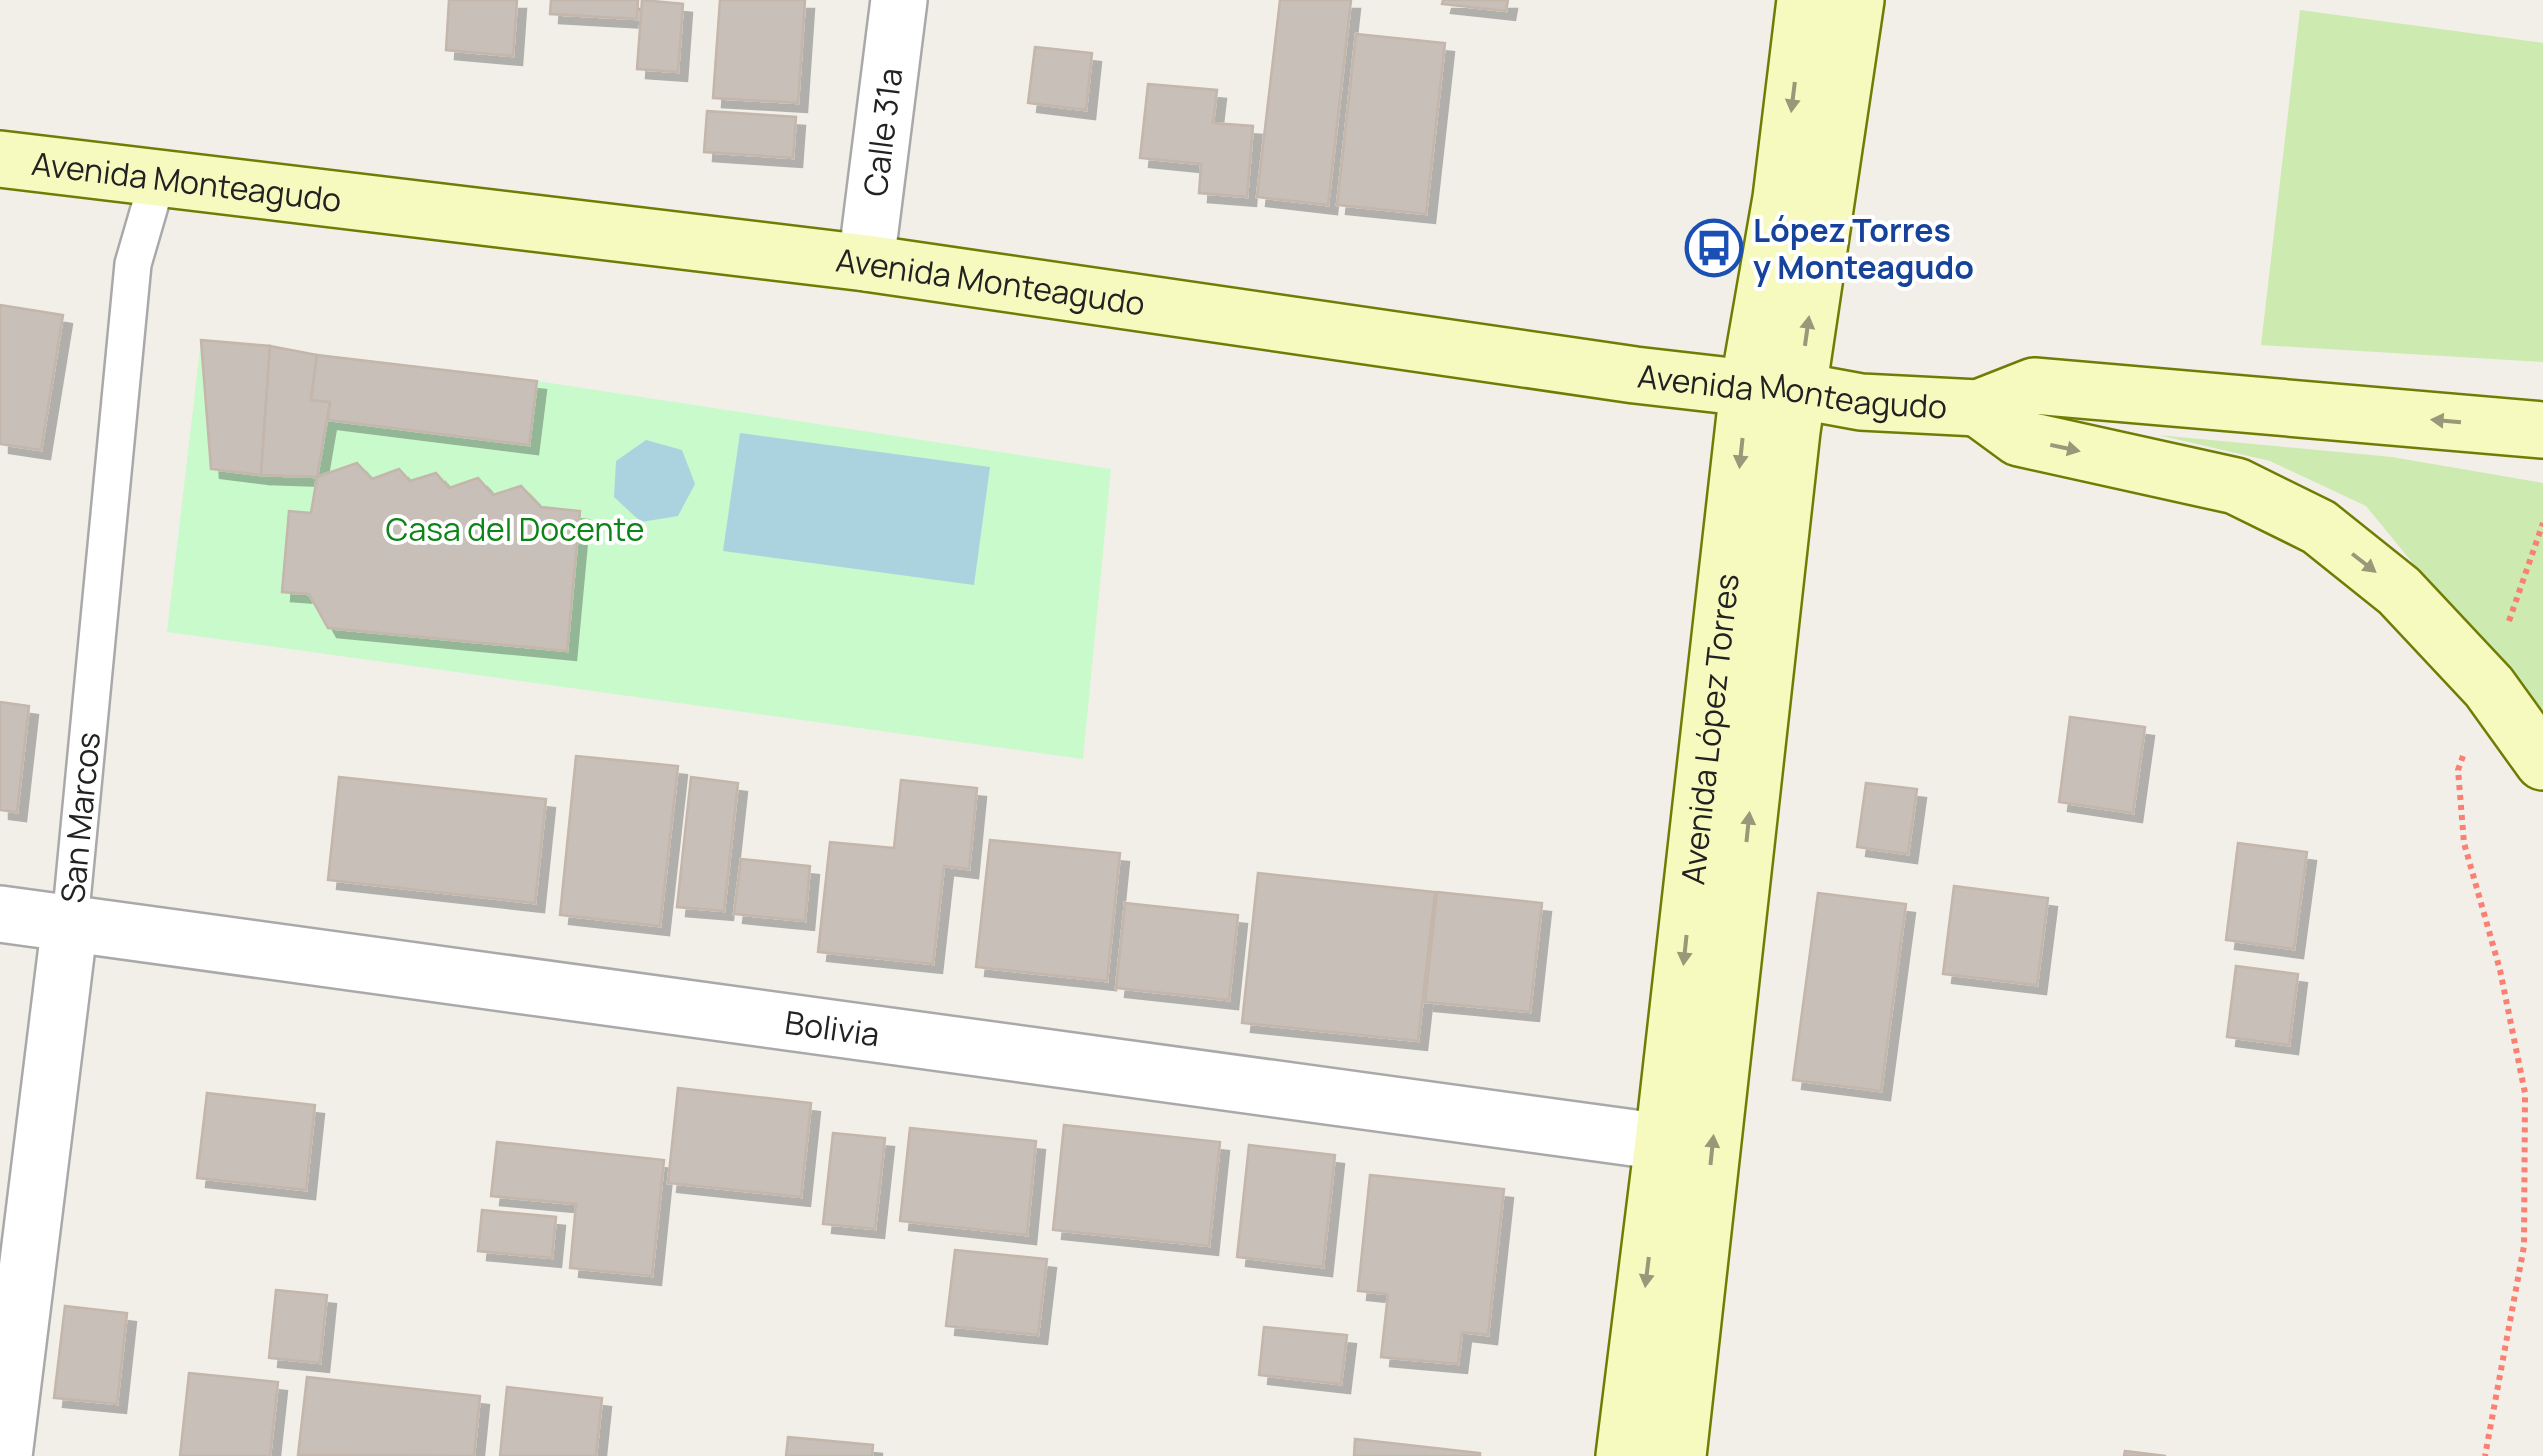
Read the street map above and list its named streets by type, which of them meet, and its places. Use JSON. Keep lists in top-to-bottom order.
{
  "streets": {
    "main road": ["Avenida Monteagudo", "Avenida López Torres"],
    "street": ["Calle 31a", "San Marcos", "Bolivia"]
  },
  "crossings": [
    ["Calle 31a", "Avenida Monteagudo"],
    ["Avenida Monteagudo", "Avenida López Torres"],
    ["Avenida Monteagudo", "San Marcos"],
    ["Avenida López Torres", "Bolivia"],
    ["San Marcos", "Bolivia"]
  ],
  "parks": ["Casa del Docente"],
  "places": {
    "bus stop": ["López Torres y Monteagudo"]
  }
}
